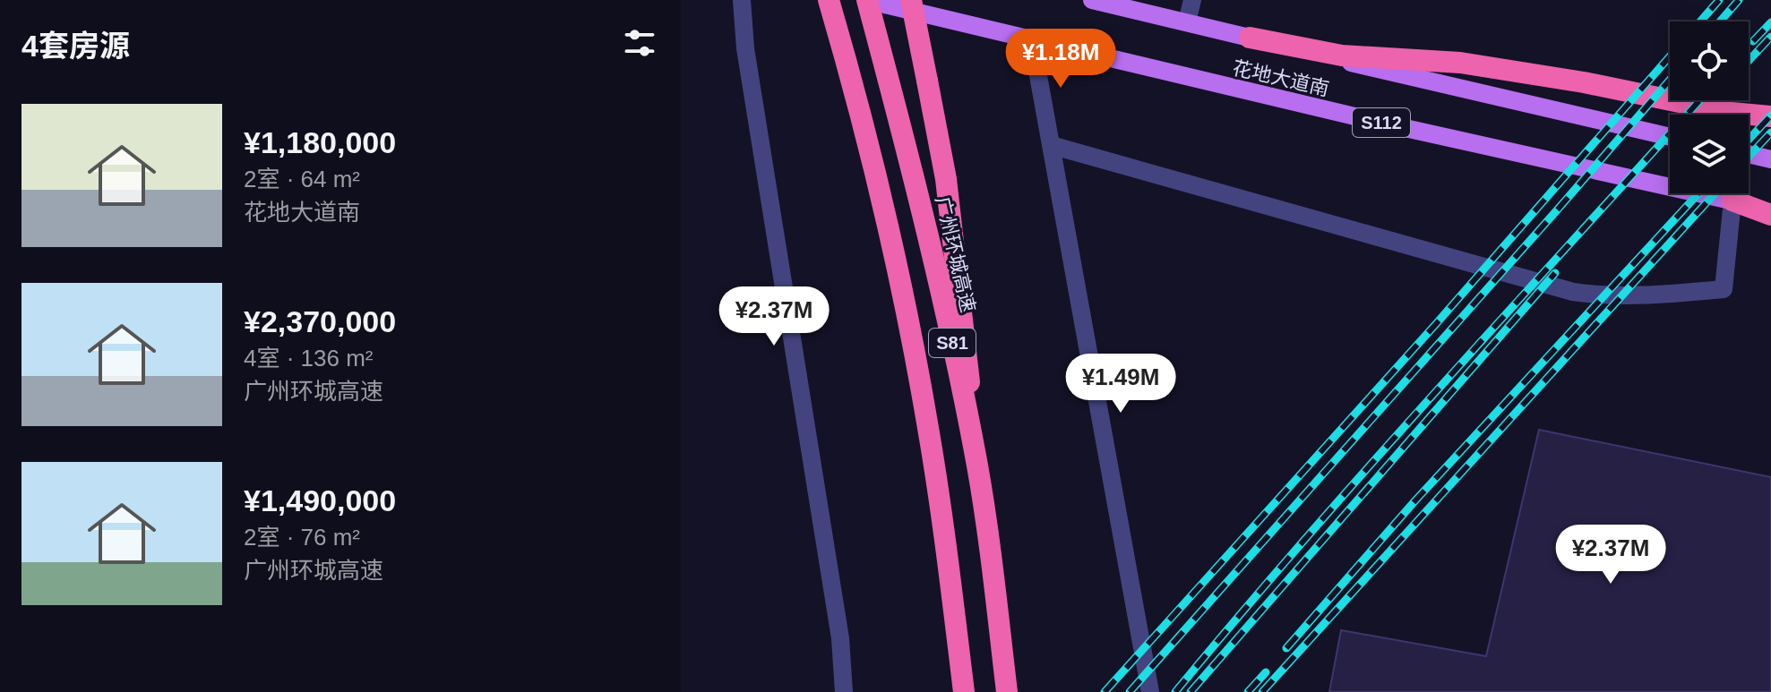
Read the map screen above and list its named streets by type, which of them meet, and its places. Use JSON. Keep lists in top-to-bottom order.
{
  "streets": {
    "highway": ["广州环城高速", "S81"],
    "main road": ["花地大道南", "S112"]
  },
  "crossings": [
    ["花地大道南", "广州环城高速"]
  ],
  "page": {
    "heading": "4套房源",
    "price": [
      "¥1.18M",
      "¥2.37M",
      "¥1.49M",
      "¥2.37M"
    ],
    "list": [
      {
        "name": "¥1,180,000",
        "note": "2室 · 64 m² · 花地大道南"
      },
      {
        "name": "¥2,370,000",
        "note": "4室 · 136 m² · 广州环城高速"
      },
      {
        "name": "¥1,490,000",
        "note": "2室 · 76 m² · 广州环城高速"
      }
    ]
  }
}
